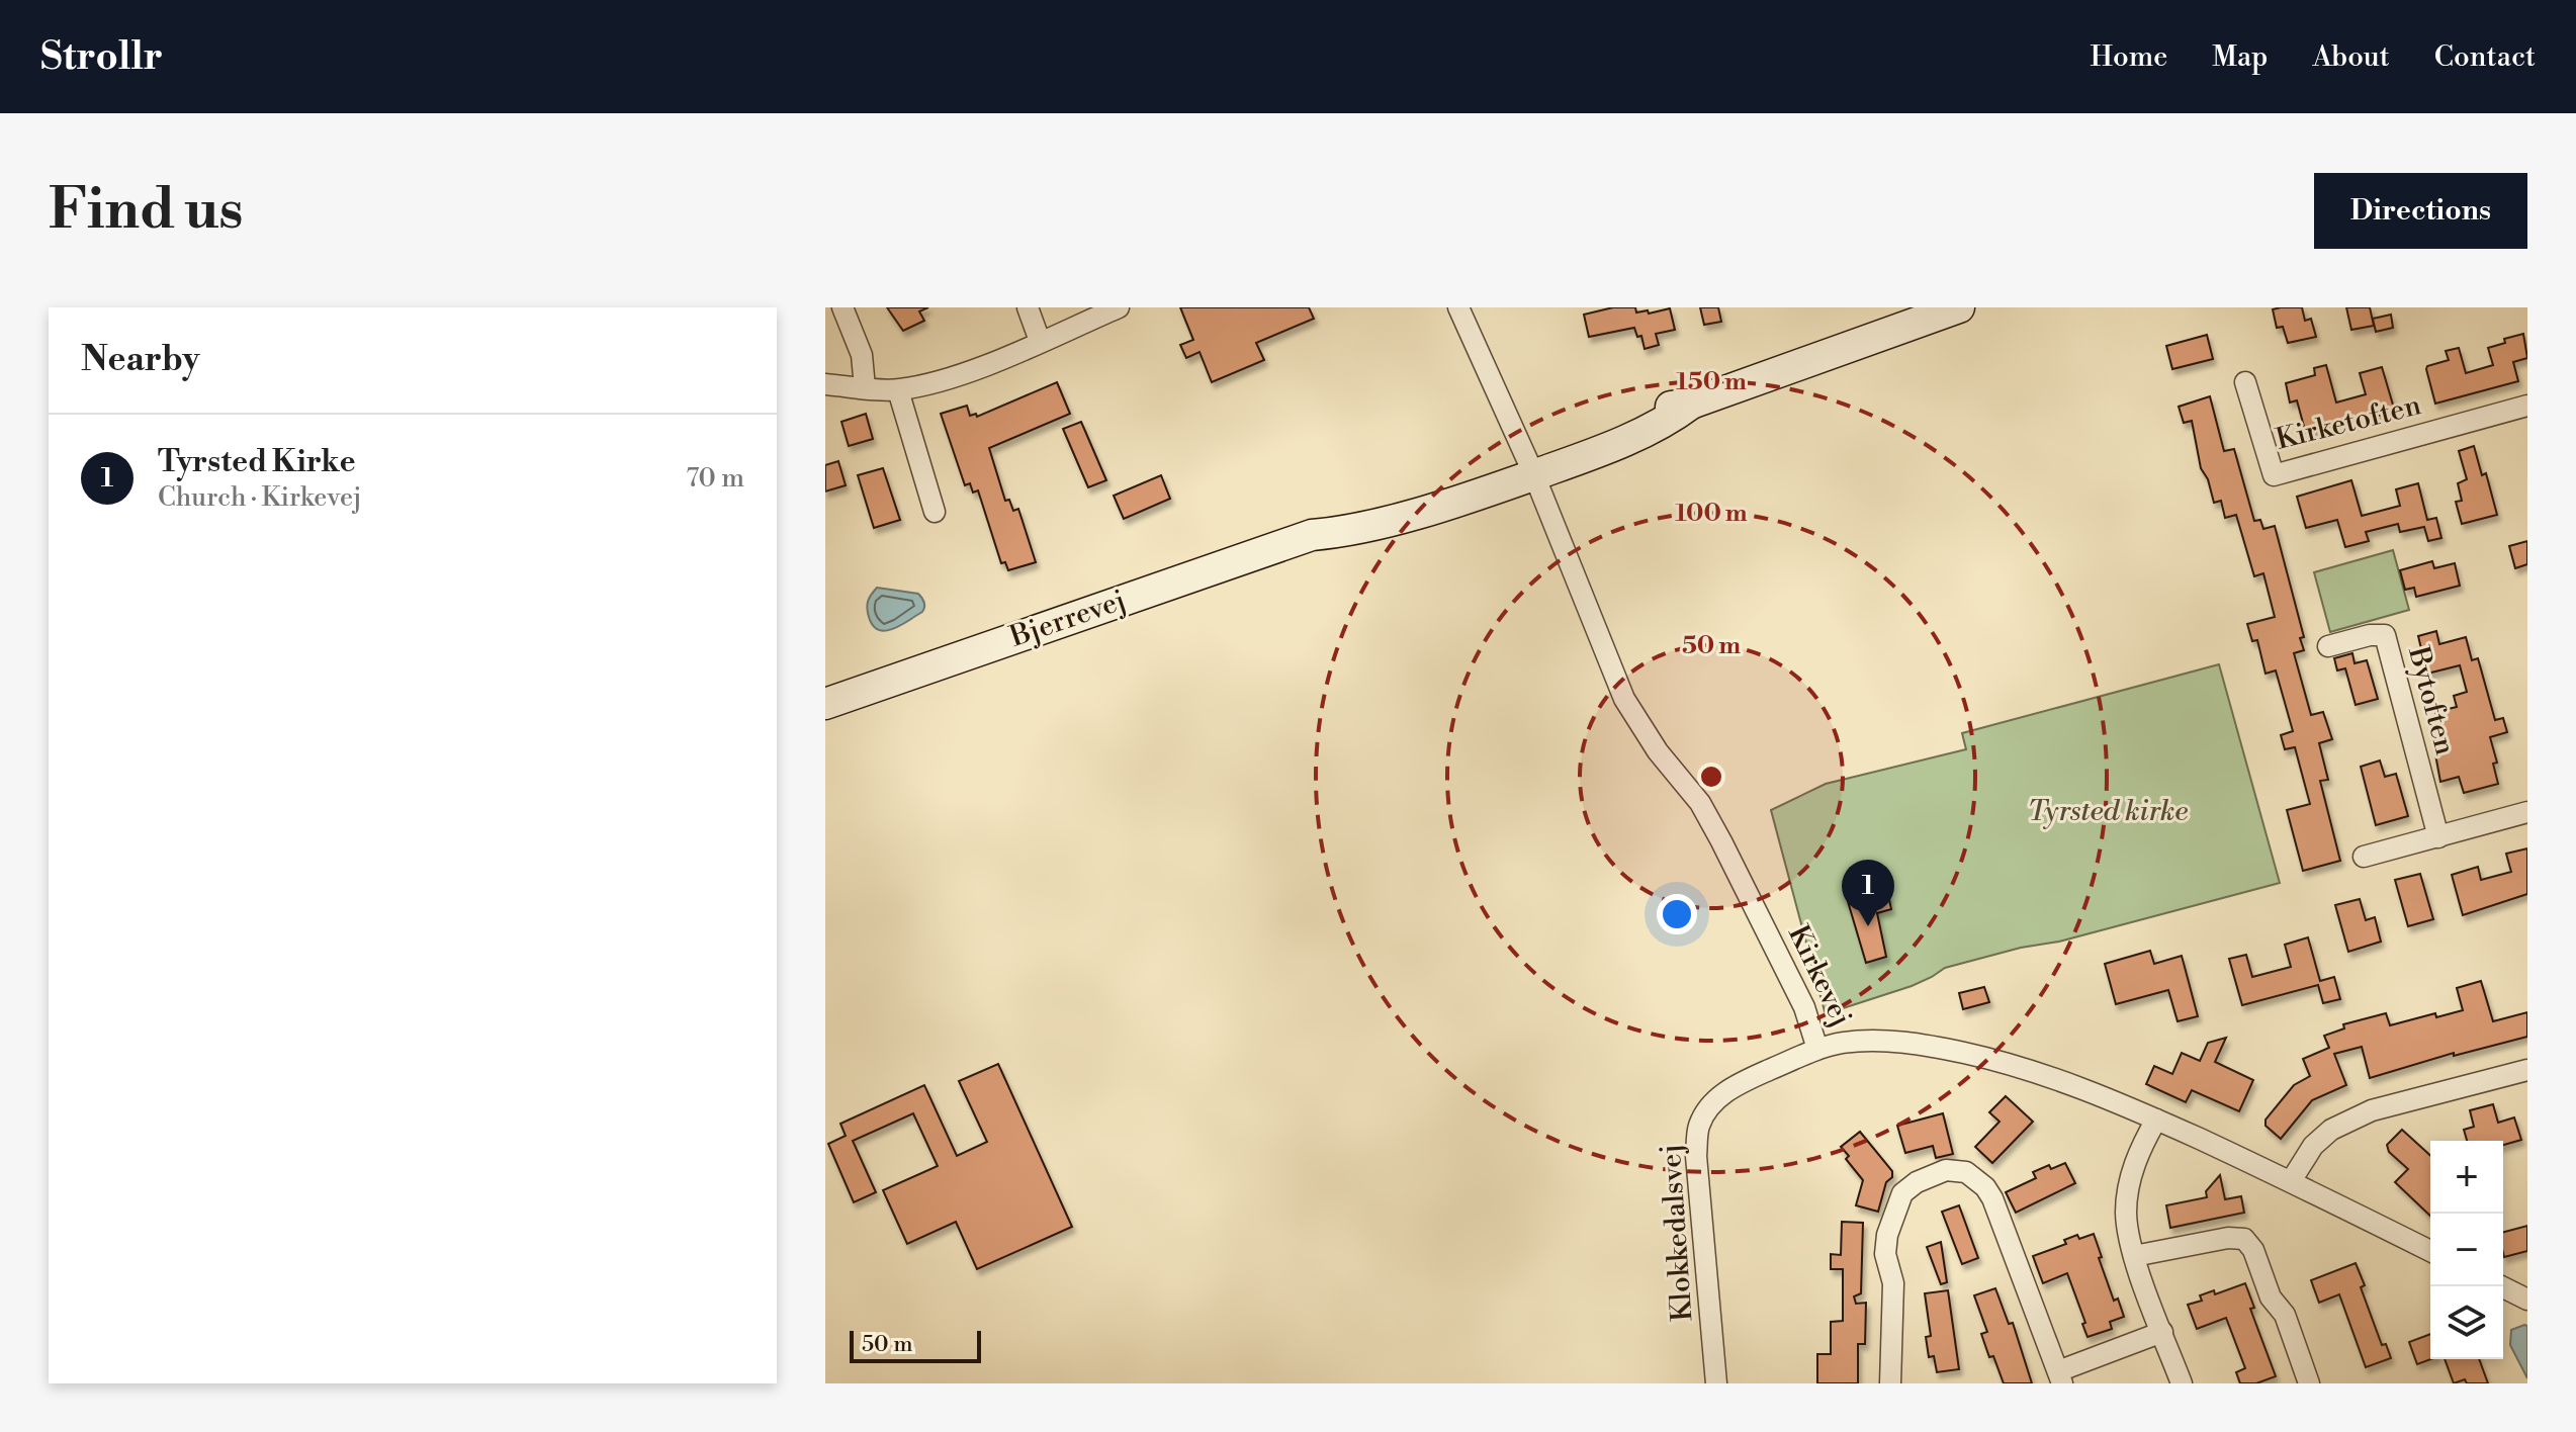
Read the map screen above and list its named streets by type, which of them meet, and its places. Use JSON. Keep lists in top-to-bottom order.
{
  "streets": {
    "street": [
      "Kirketoften",
      "Bjerrevej",
      "Bytoften",
      "Kirkevej",
      "Klokkedalsvej"
    ]
  },
  "crossings": [
    ["Bjerrevej", "Kirkevej"],
    ["Kirkevej", "Klokkedalsvej"]
  ],
  "parks": ["Tyrsted kirke"],
  "scale_bar": "50 m",
  "page": {
    "header": "Strollr",
    "nav": [
      "Home",
      "Map",
      "About",
      "Contact"
    ],
    "buttons": "Directions",
    "title": "Find us",
    "heading": "Nearby",
    "list": [
      {
        "mark": "1",
        "name": "Tyrsted Kirke",
        "note": "Church · Kirkevej",
        "value": "70 m"
      }
    ],
    "pins": "1",
    "map_buttons": ["+", "−"],
    "scale": "50 m"
  },
  "rings": ["150 m", "100 m", "50 m"]
}
